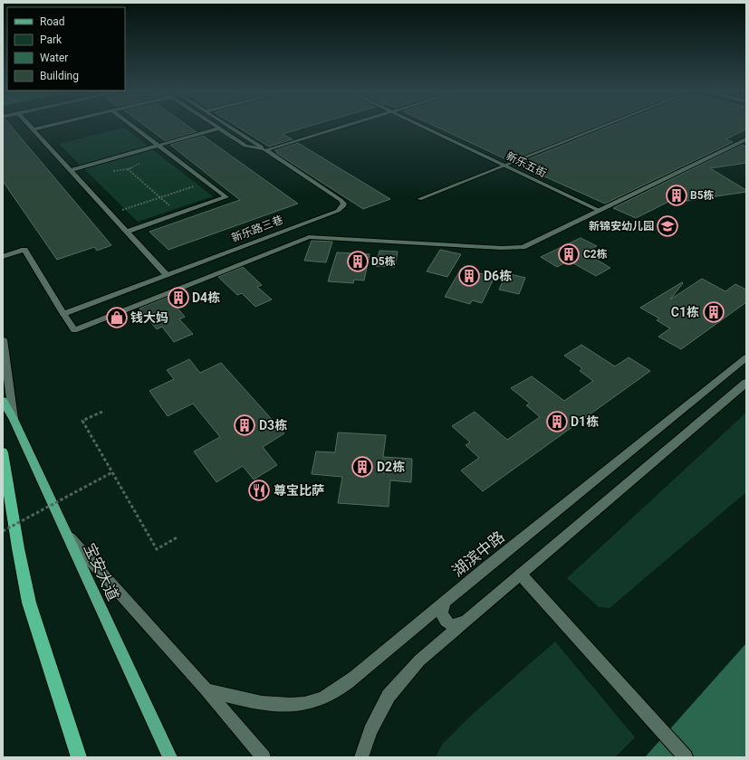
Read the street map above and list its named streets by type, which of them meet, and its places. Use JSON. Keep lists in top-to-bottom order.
{
  "streets": {
    "main road": ["宝安大道"],
    "street": ["新乐五街", "新乐路三巷", "湖滨中路"]
  },
  "places": {
    "building": [
      "B5栋",
      "C2栋",
      "D5栋",
      "D6栋",
      "D4栋",
      "C1栋",
      "D1栋",
      "D3栋",
      "D2栋"
    ],
    "school or university": ["新锦安幼儿园"],
    "shop": ["钱大妈"],
    "restaurant": ["尊宝比萨"]
  },
  "legend": [
    "Road",
    "Park",
    "Water",
    "Building"
  ]
}
